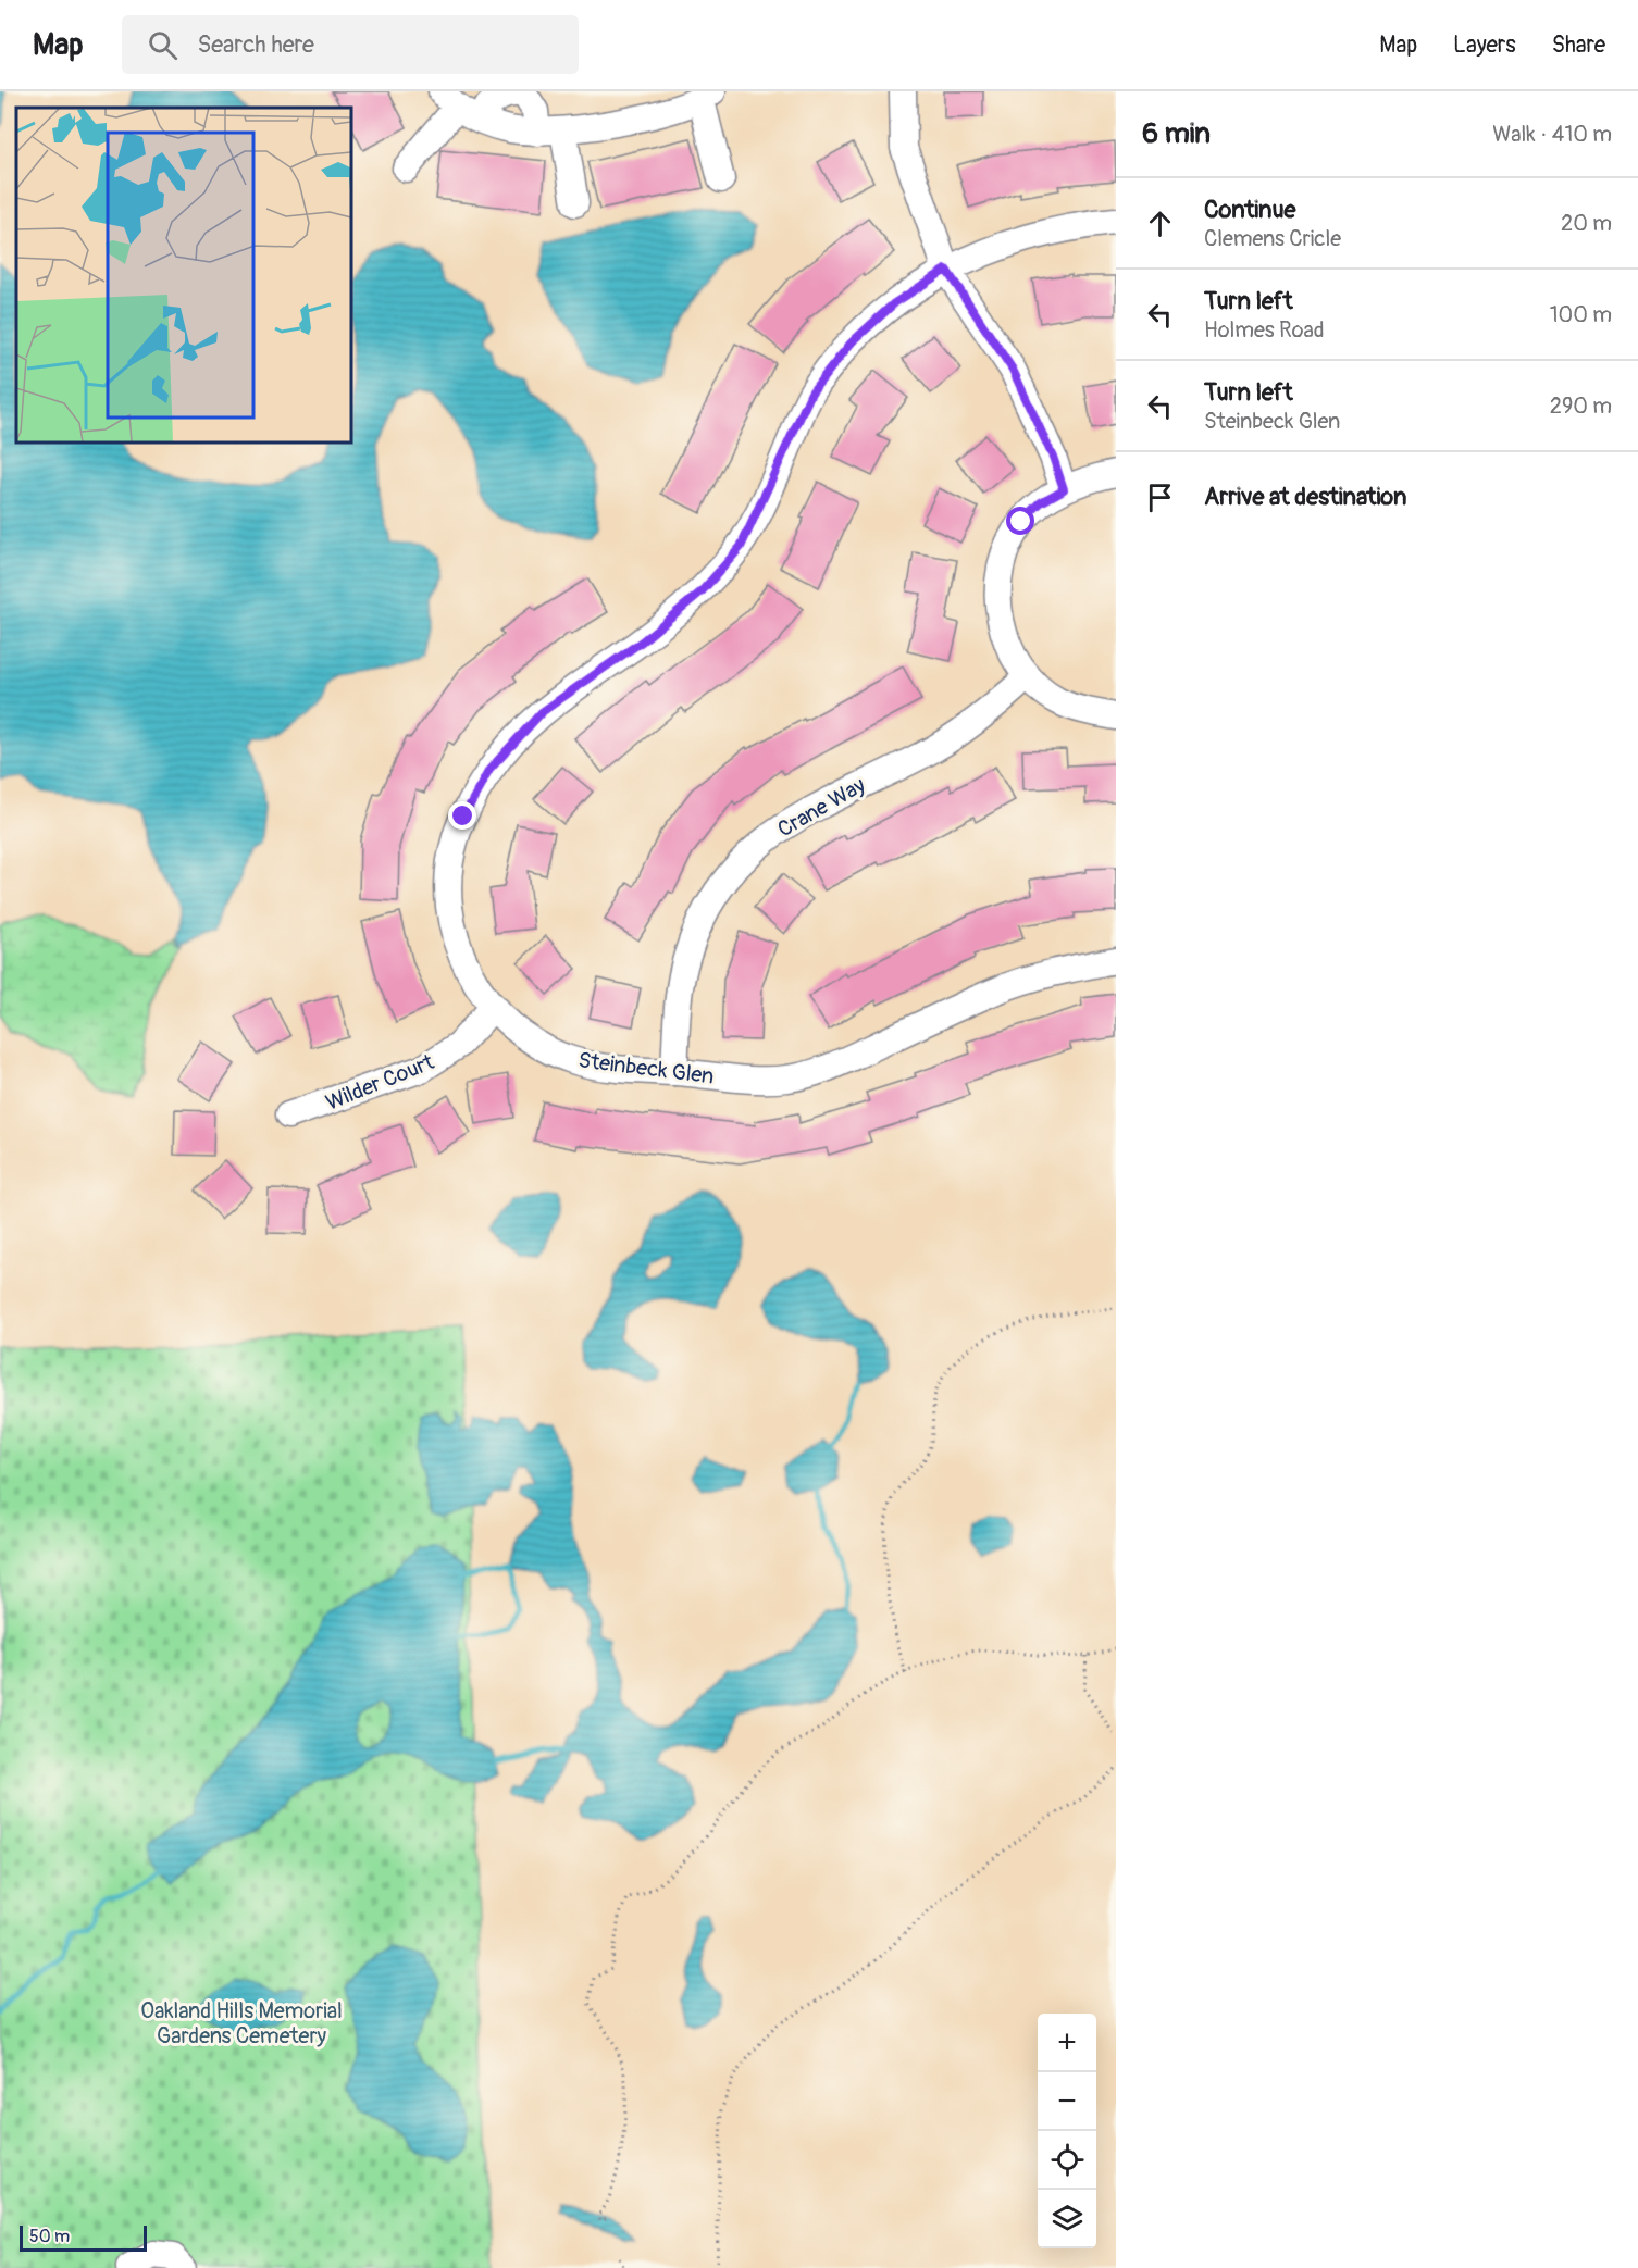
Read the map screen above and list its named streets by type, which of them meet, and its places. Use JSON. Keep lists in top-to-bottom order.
{
  "streets": {
    "street": ["Crane Way", "Steinbeck Glen", "Wilder Court"]
  },
  "crossings": [
    ["Crane Way", "Steinbeck Glen"],
    ["Steinbeck Glen", "Wilder Court"]
  ],
  "parks": ["Oakland Hills Memorial Gardens Cemetery"],
  "scale_bar": "50 m",
  "page": {
    "header": "Map",
    "search": "Search here",
    "nav": ["Map", "Layers", "Share"],
    "heading": ["6 min", "Walk · 410 m"],
    "list": [
      ["Continue", "Clemens Cricle", "20 m"],
      ["Turn left", "Holmes Road", "100 m"],
      ["Turn left", "Steinbeck Glen", "290 m"],
      "Arrive at destination"
    ],
    "map_buttons": ["+", "−"],
    "scale": "50 m"
  }
}
